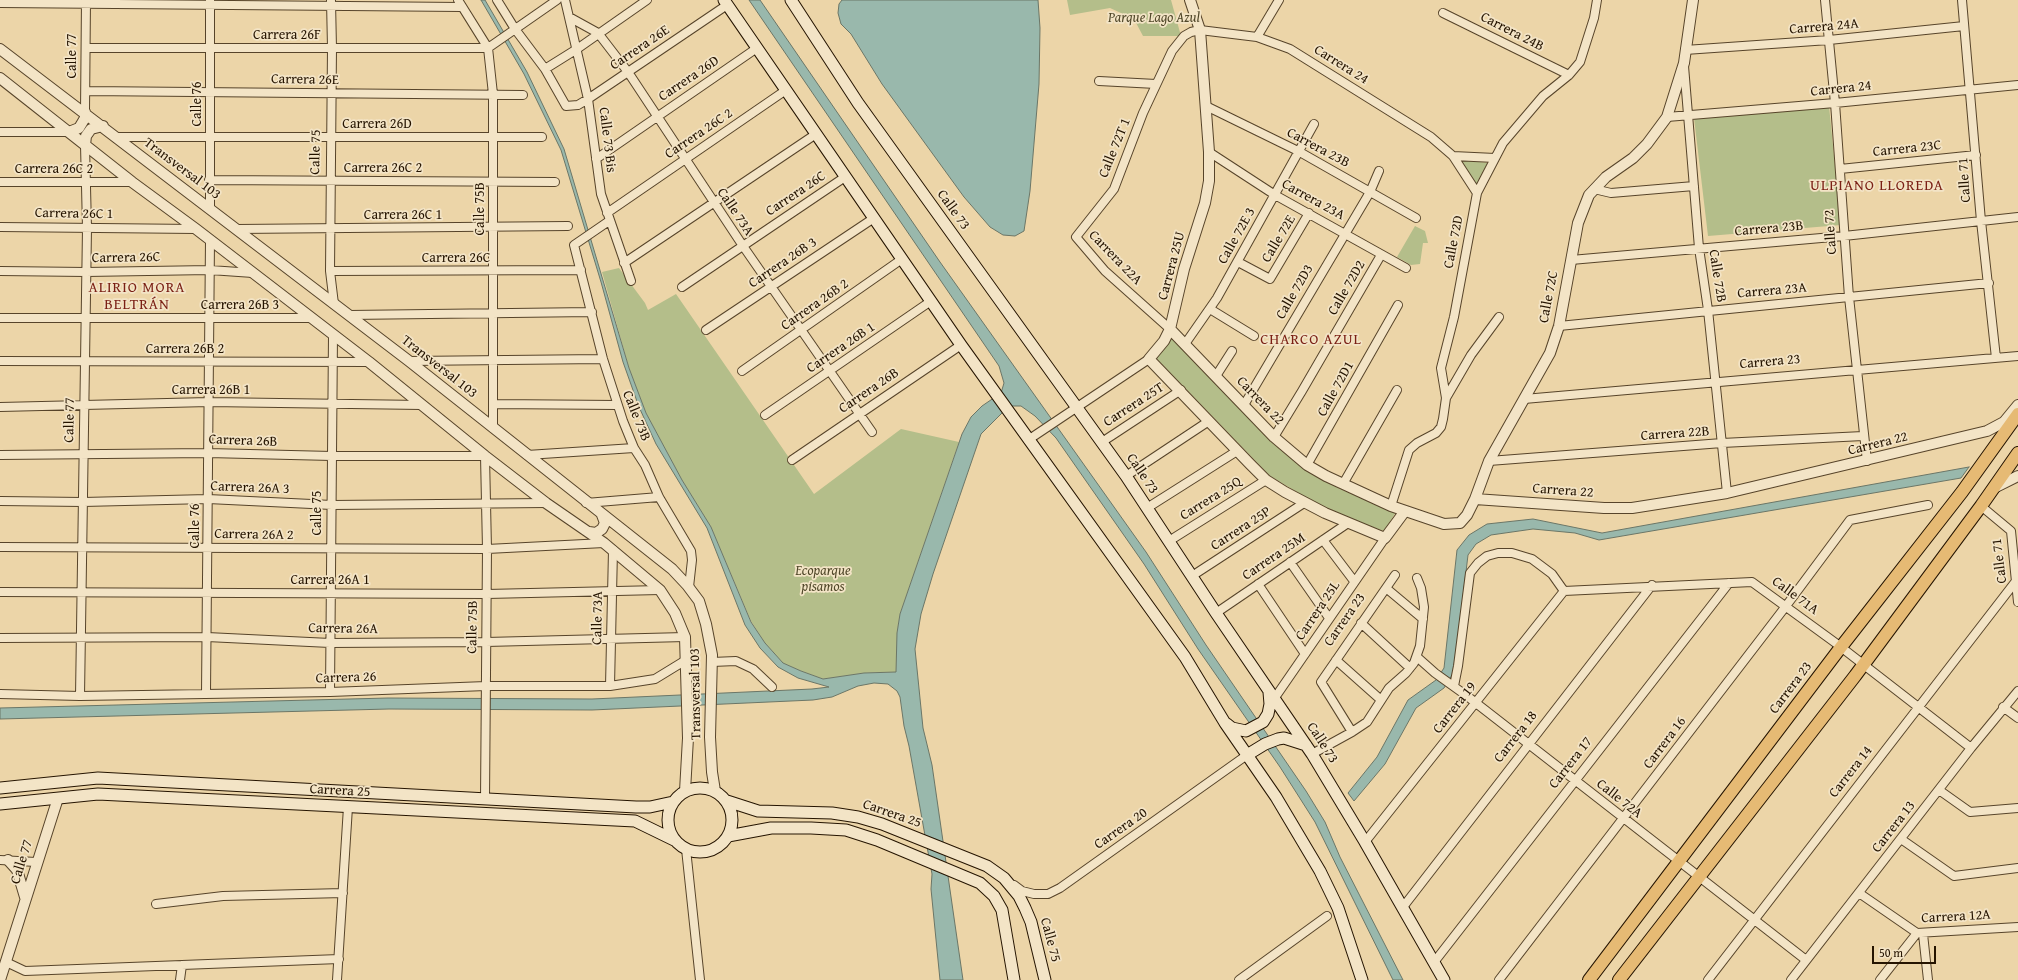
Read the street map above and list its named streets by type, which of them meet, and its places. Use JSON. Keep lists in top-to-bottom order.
{
  "streets": {
    "main road": [
      "Calle 75",
      "Calle 73",
      "Carrera 23",
      "Carrera 25"
    ],
    "street": [
      "Carrera 24A",
      "Carrera 24B",
      "Carrera 26F",
      "Carrera 26E",
      "Calle 77",
      "Carrera 24",
      "Carrera 26D",
      "Calle 76",
      "Carrera 26C 2",
      "Calle 73 Bis",
      "Calle 72T 1",
      "Carrera 23B",
      "Carrera 23C",
      "Transversal 103",
      "Calle 71",
      "Carrera 26C",
      "Carrera 23A",
      "Calle 75B",
      "Calle 73A",
      "Carrera 26C 1",
      "Calle 72",
      "Calle 72E 3",
      "Calle 72E",
      "Calle 72D",
      "Carrera 22A",
      "Carrera 26B 3",
      "Carrera 25U",
      "Calle 72B",
      "Calle 72D2",
      "Calle 72D3",
      "Calle 72C",
      "Carrera 26B 2",
      "Carrera 26B 1",
      "Calle 72D1",
      "Carrera 26B",
      "Carrera 22",
      "Carrera 25T",
      "Calle 73B",
      "Carrera 22B",
      "Carrera 26A 3",
      "Carrera 25Q",
      "Carrera 25P",
      "Carrera 26A 2",
      "Carrera 25M",
      "Carrera 26A 1",
      "Calle 71A",
      "Carrera 25L",
      "Carrera 26A",
      "Carrera 26",
      "Carrera 19",
      "Carrera 18",
      "Carrera 16",
      "Carrera 17",
      "Carrera 14",
      "Calle 72A",
      "Carrera 13",
      "Carrera 20",
      "Carrera 12A"
    ]
  },
  "crossings": [
    ["Carrera 24A", "Calle 71"],
    ["Carrera 24A", "Calle 72"],
    ["Carrera 24A", "Calle 72B"],
    ["Carrera 24B", "Calle 72D"],
    ["Carrera 26F", "Calle 77"],
    ["Carrera 26F", "Calle 76"],
    ["Carrera 26F", "Calle 75"],
    ["Carrera 26F", "Calle 75B"],
    ["Carrera 26E", "Calle 77"],
    ["Carrera 26E", "Calle 76"],
    ["Carrera 26E", "Calle 73 Bis"],
    ["Carrera 26E", "Calle 75"],
    ["Carrera 26E", "Calle 75B"],
    ["Carrera 26E", "Calle 73A"],
    ["Calle 77", "Carrera 26C 2"],
    ["Calle 77", "Transversal 103"],
    ["Calle 77", "Carrera 26C"],
    ["Calle 77", "Carrera 26C 1"],
    ["Calle 77", "Carrera 26B 3"],
    ["Calle 77", "Carrera 26B 2"],
    ["Calle 77", "Carrera 26B 1"],
    ["Calle 77", "Carrera 26B"],
    ["Calle 77", "Carrera 26A 3"],
    ["Calle 77", "Carrera 26A 2"],
    ["Calle 77", "Carrera 26A 1"],
    ["Calle 77", "Carrera 26A"],
    ["Calle 77", "Carrera 26"],
    ["Calle 77", "Carrera 25"],
    ["Carrera 24", "Calle 72T 1"],
    ["Carrera 24", "Calle 71"],
    ["Carrera 24", "Calle 72"],
    ["Carrera 24", "Calle 72D"],
    ["Carrera 24", "Carrera 25U"],
    ["Carrera 24", "Calle 72B"],
    ["Carrera 24", "Calle 72C"],
    ["Carrera 26D", "Calle 76"],
    ["Carrera 26D", "Calle 73 Bis"],
    ["Carrera 26D", "Calle 75"],
    ["Carrera 26D", "Transversal 103"],
    ["Carrera 26D", "Calle 75B"],
    ["Carrera 26D", "Calle 73A"],
    ["Calle 76", "Carrera 26C 2"],
    ["Calle 76", "Transversal 103"],
    ["Calle 76", "Carrera 26C"],
    ["Calle 76", "Carrera 26B 3"],
    ["Calle 76", "Carrera 26B 2"],
    ["Calle 76", "Carrera 26B 1"],
    ["Calle 76", "Carrera 26B"],
    ["Calle 76", "Carrera 26A 3"],
    ["Calle 76", "Carrera 26A 2"],
    ["Calle 76", "Carrera 26A 1"],
    ["Calle 76", "Carrera 26A"],
    ["Calle 76", "Carrera 26"],
    ["Carrera 26C 2", "Calle 73 Bis"],
    ["Carrera 26C 2", "Calle 75"],
    ["Carrera 26C 2", "Transversal 103"],
    ["Carrera 26C 2", "Calle 75B"],
    ["Carrera 26C 2", "Calle 73A"],
    ["Carrera 26C 2", "Calle 73B"],
    ["Calle 73 Bis", "Calle 73A"],
    ["Calle 72T 1", "Carrera 22A"],
    ["Calle 72T 1", "Carrera 25U"],
    ["Carrera 23B", "Calle 71"],
    ["Carrera 23B", "Calle 72"],
    ["Carrera 23B", "Calle 72E 3"],
    ["Carrera 23B", "Carrera 25U"],
    ["Carrera 23B", "Calle 72B"],
    ["Carrera 23B", "Calle 72D3"],
    ["Carrera 23B", "Calle 72C"],
    ["Carrera 23C", "Calle 71"],
    ["Carrera 23C", "Calle 72"],
    ["Calle 75", "Transversal 103"],
    ["Calle 75", "Carrera 26C"],
    ["Calle 75", "Carrera 26C 1"],
    ["Calle 75", "Carrera 26B 2"],
    ["Calle 75", "Carrera 26B 1"],
    ["Calle 75", "Carrera 26B"],
    ["Calle 75", "Carrera 26A 3"],
    ["Calle 75", "Carrera 26A 2"],
    ["Calle 75", "Carrera 26A 1"],
    ["Calle 75", "Carrera 26A"],
    ["Calle 75", "Carrera 26"],
    ["Calle 75", "Carrera 25"],
    ["Transversal 103", "Carrera 26C"],
    ["Transversal 103", "Calle 75B"],
    ["Transversal 103", "Calle 73A"],
    ["Transversal 103", "Carrera 26C 1"],
    ["Transversal 103", "Carrera 26B 3"],
    ["Transversal 103", "Carrera 26B 2"],
    ["Transversal 103", "Carrera 26B 1"],
    ["Transversal 103", "Carrera 26B"],
    ["Transversal 103", "Calle 73B"],
    ["Transversal 103", "Carrera 26A 3"],
    ["Transversal 103", "Carrera 26A 2"],
    ["Transversal 103", "Carrera 26A 1"],
    ["Transversal 103", "Carrera 26A"],
    ["Transversal 103", "Carrera 26"],
    ["Transversal 103", "Carrera 25"],
    ["Calle 71", "Carrera 23A"],
    ["Calle 71", "Carrera 23"],
    ["Calle 71", "Carrera 14"],
    ["Carrera 26C", "Calle 75B"],
    ["Carrera 26C", "Calle 73A"],
    ["Carrera 26C", "Calle 73B"],
    ["Carrera 23A", "Calle 72"],
    ["Carrera 23A", "Calle 72E 3"],
    ["Carrera 23A", "Calle 72E"],
    ["Carrera 23A", "Carrera 25U"],
    ["Carrera 23A", "Calle 72B"],
    ["Carrera 23A", "Calle 72D2"],
    ["Carrera 23A", "Calle 72D3"],
    ["Carrera 23A", "Calle 72C"],
    ["Calle 75B", "Carrera 26C 1"],
    ["Calle 75B", "Carrera 26B"],
    ["Calle 75B", "Carrera 26A 3"],
    ["Calle 75B", "Carrera 26A 2"],
    ["Calle 75B", "Carrera 26A 1"],
    ["Calle 75B", "Carrera 26A"],
    ["Calle 75B", "Carrera 26"],
    ["Calle 75B", "Carrera 25"],
    ["Calle 73", "Carrera 25U"],
    ["Calle 73", "Carrera 25T"],
    ["Calle 73", "Carrera 25Q"],
    ["Calle 73", "Carrera 25P"],
    ["Calle 73", "Carrera 25M"],
    ["Calle 73", "Carrera 25L"],
    ["Calle 73", "Carrera 19"],
    ["Calle 73", "Carrera 18"],
    ["Calle 73", "Carrera 17"],
    ["Calle 73A", "Carrera 26B 3"],
    ["Calle 73A", "Carrera 26B 2"],
    ["Calle 73A", "Carrera 26B 1"],
    ["Calle 73A", "Carrera 26B"],
    ["Calle 73A", "Carrera 26A 1"],
    ["Calle 73A", "Carrera 26A"],
    ["Calle 73A", "Carrera 26"],
    ["Calle 72", "Carrera 23"],
    ["Calle 72", "Carrera 22"],
    ["Calle 72", "Carrera 22B"],
    ["Calle 72E 3", "Calle 72E"],
    ["Calle 72E 3", "Carrera 22"],
    ["Calle 72D", "Carrera 22"],
    ["Carrera 22A", "Carrera 25U"],
    ["Carrera 22A", "Carrera 22"],
    ["Carrera 25U", "Carrera 22"],
    ["Calle 72B", "Calle 72C"],
    ["Calle 72B", "Carrera 23"],
    ["Calle 72B", "Carrera 22"],
    ["Calle 72B", "Carrera 22B"],
    ["Calle 72D2", "Carrera 22"],
    ["Calle 72D3", "Carrera 22"],
    ["Calle 72C", "Carrera 23"],
    ["Calle 72C", "Carrera 22"],
    ["Calle 72C", "Carrera 22B"],
    ["Carrera 23", "Calle 71A"],
    ["Carrera 23", "Calle 72A"],
    ["Calle 72D1", "Carrera 22"],
    ["Calle 71A", "Carrera 19"],
    ["Calle 71A", "Carrera 18"],
    ["Calle 71A", "Carrera 16"],
    ["Calle 71A", "Carrera 17"],
    ["Calle 71A", "Carrera 14"],
    ["Calle 71A", "Carrera 13"],
    ["Carrera 19", "Calle 72A"],
    ["Carrera 18", "Calle 72A"],
    ["Carrera 16", "Calle 72A"],
    ["Carrera 17", "Calle 72A"],
    ["Carrera 14", "Calle 72A"],
    ["Carrera 25", "Carrera 20"],
    ["Calle 72A", "Carrera 13"],
    ["Carrera 13", "Carrera 12A"]
  ],
  "districts": ["ULPIANO LLOREDA", "ALIRIO MORA BELTRÁN", "CHARCO AZUL"],
  "parks": ["Parque Lago Azul", "Ecoparque pisamos"],
  "scale_bar": "50 m"
}
